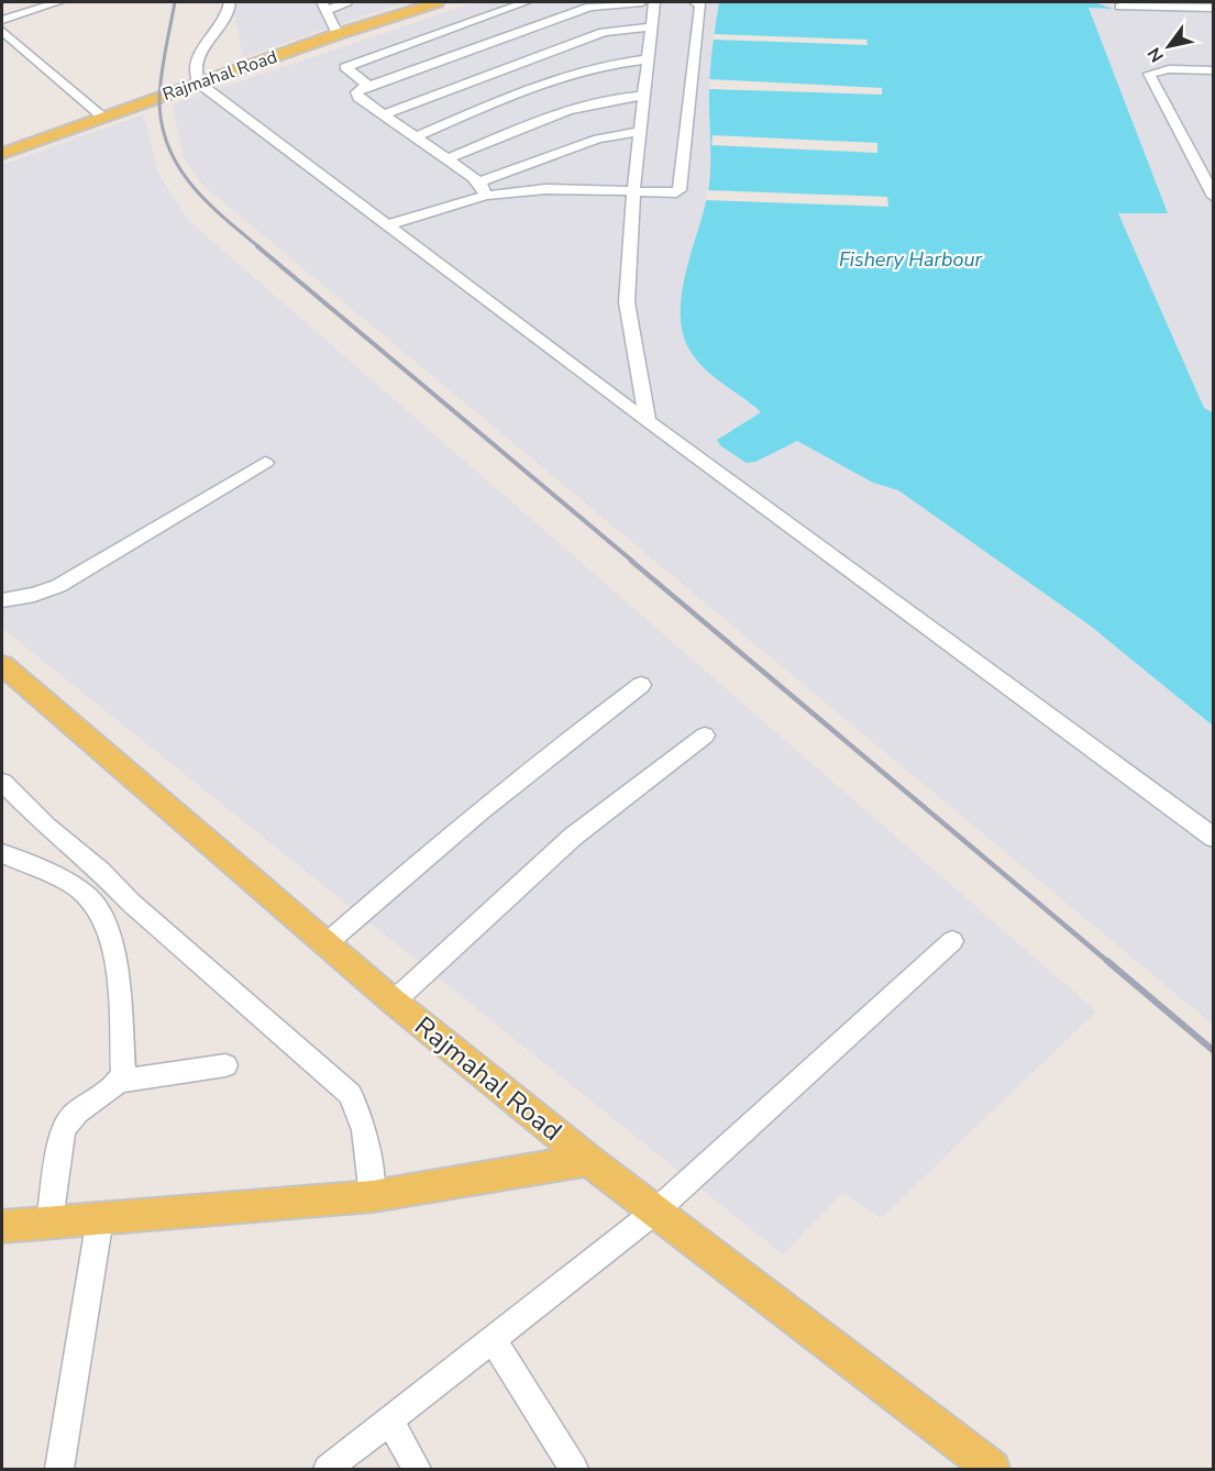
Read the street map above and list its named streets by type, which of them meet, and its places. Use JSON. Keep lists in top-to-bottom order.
{
  "streets": {
    "main road": ["Rajmahal Road"]
  },
  "water": ["Fishery Harbour"],
  "north": "bottom left"
}
